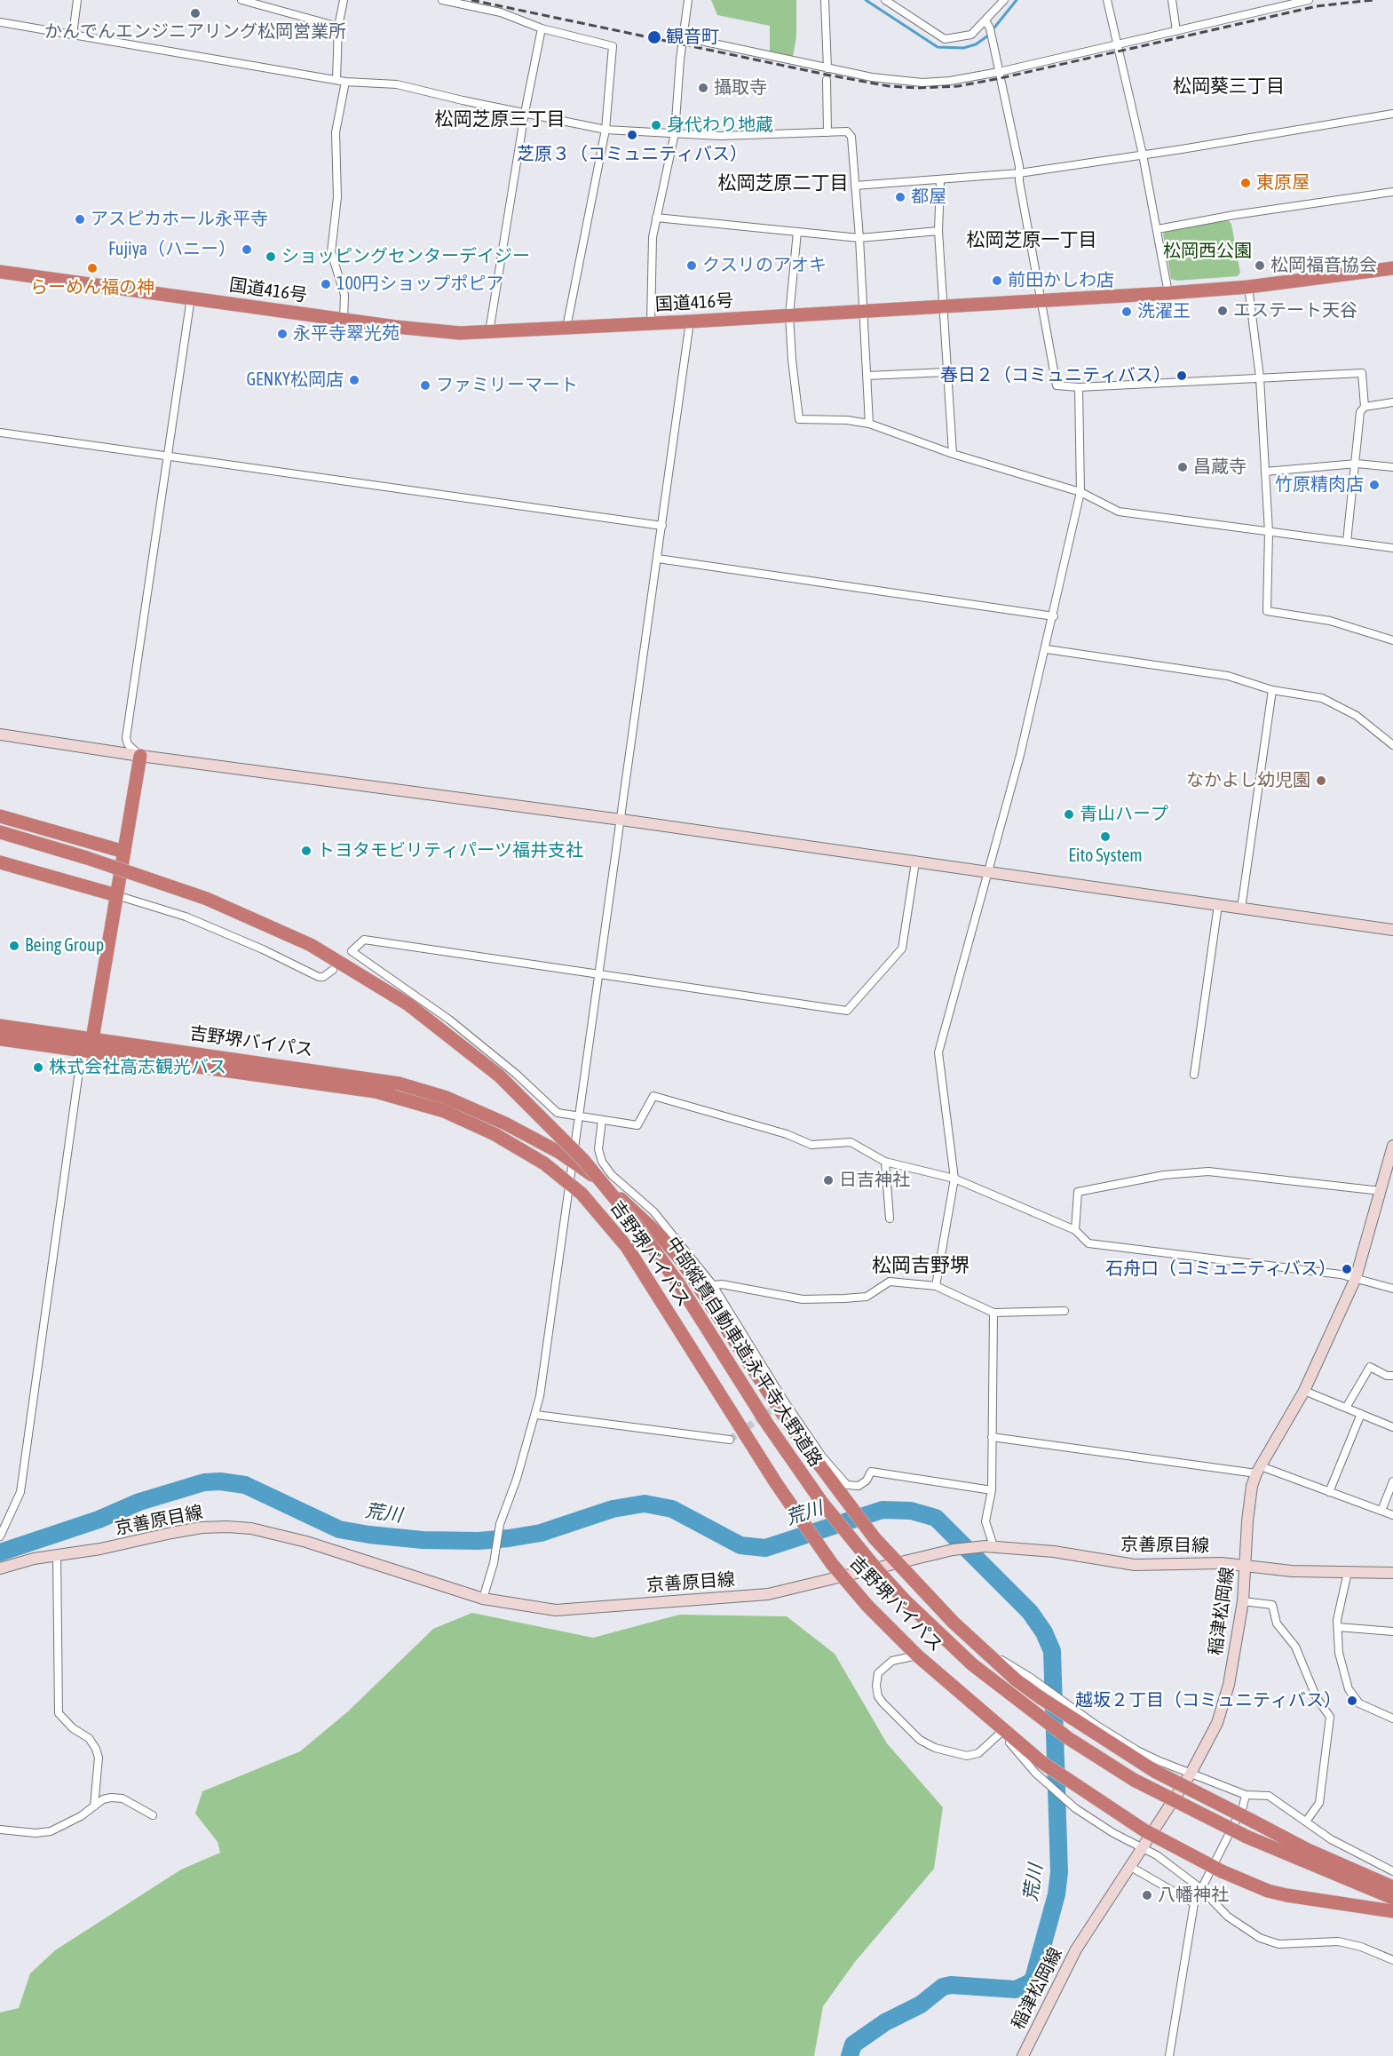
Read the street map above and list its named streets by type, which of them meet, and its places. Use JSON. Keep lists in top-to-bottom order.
{
  "streets": {
    "highway": ["国道416号", "吉野堺バイパス", "中部縦貫自動車道;永平寺大野道路"],
    "main road": ["京善原目線", "稲津松岡線"]
  },
  "crossings": [
    ["吉野堺バイパス", "京善原目線"],
    ["京善原目線", "稲津松岡線"]
  ],
  "districts": [
    "松岡葵三丁目",
    "松岡芝原三丁目",
    "松岡芝原二丁目",
    "松岡芝原一丁目",
    "松岡吉野堺"
  ],
  "water": ["荒川"],
  "parks": ["松岡西公園"],
  "places": [
    "かんでんエンジニアリング松岡営業所",
    "観音町",
    "攝取寺",
    "身代わり地蔵",
    "芝原３（コミュニティバス）",
    "東原屋",
    "都屋",
    "アスピカホール永平寺",
    "Fujiya（ハニー）",
    "ショッピングセンターデイジー",
    "クスリのアオキ",
    "松岡福音協会",
    "らーめん福の神",
    "前田かしわ店",
    "100円ショップポピア",
    "エステート天谷",
    "洗濯王",
    "永平寺翠光苑",
    "春日２（コミュニティバス）",
    "GENKY松岡店",
    "ファミリーマート",
    "昌蔵寺",
    "竹原精肉店",
    "なかよし幼児園",
    "青山ハープ",
    "Eito System",
    "トヨタモビリティパーツ福井支社",
    "Being Group",
    "株式会社高志観光バス",
    "日吉神社",
    "石舟口（コミュニティバス）",
    "越坂２丁目（コミュニティバス）",
    "八幡神社"
  ]
}
